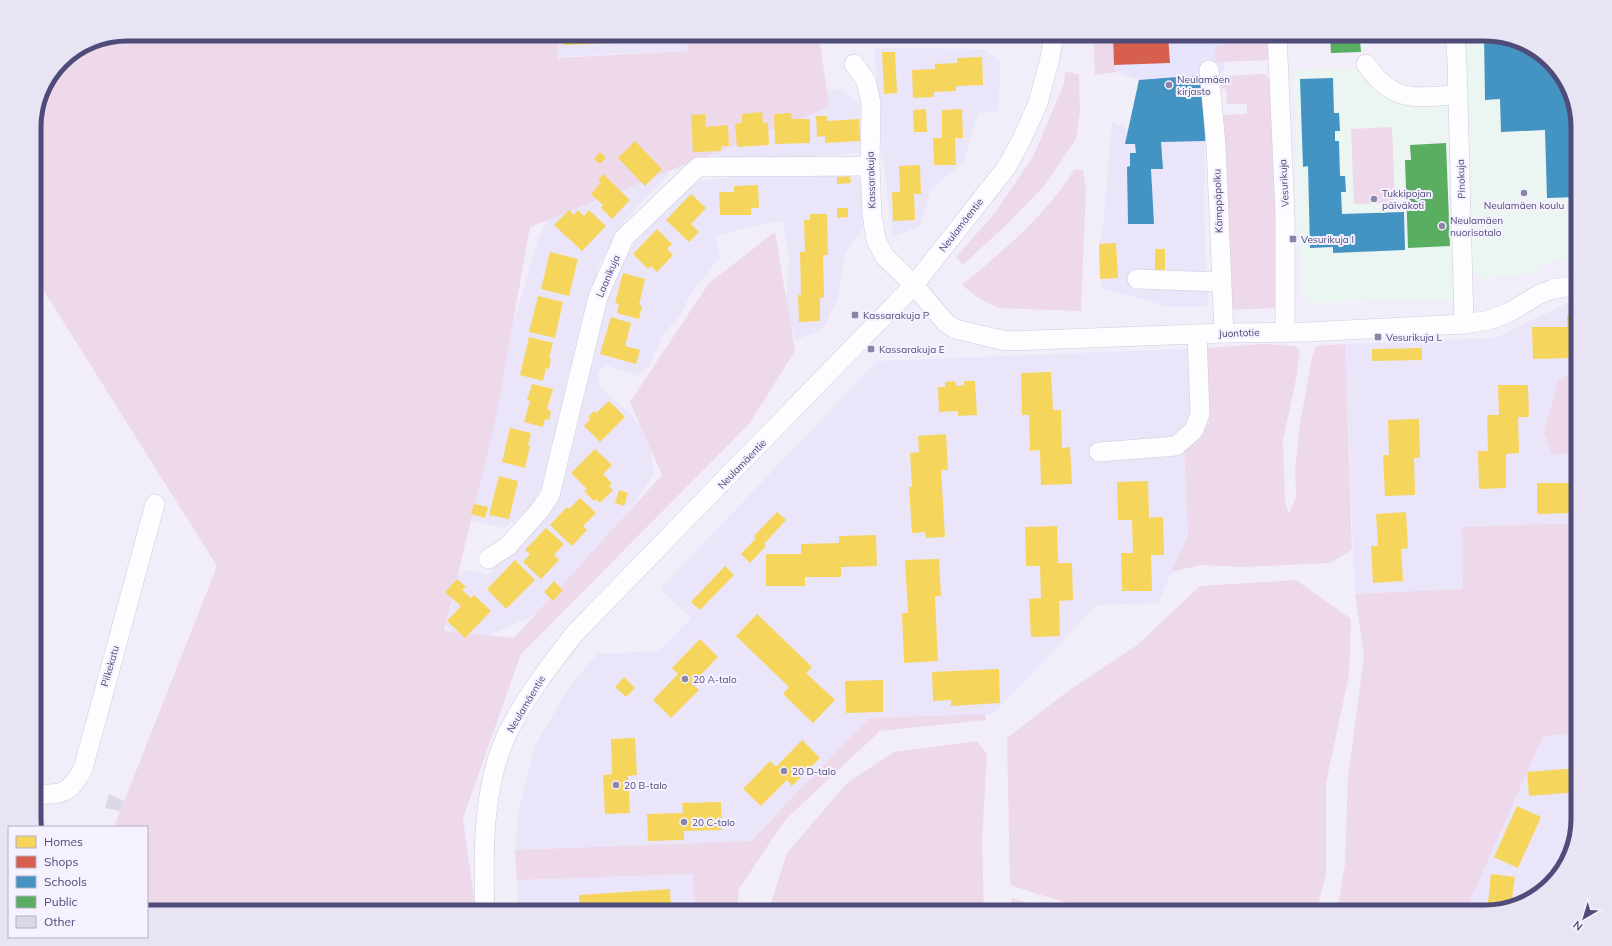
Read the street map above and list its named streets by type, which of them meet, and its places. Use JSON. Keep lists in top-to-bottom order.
{
  "streets": {
    "street": [
      "Pinokuja",
      "Kassarakuja",
      "Vesurikuja",
      "Kämppäpolku",
      "Neulamäentie",
      "Laanikuja",
      "Juontotie",
      "Pilkekatu"
    ]
  },
  "crossings": [
    ["Pinokuja", "Juontotie"],
    ["Kassarakuja", "Neulamäentie"],
    ["Kassarakuja", "Laanikuja"],
    ["Kassarakuja", "Juontotie"],
    ["Vesurikuja", "Juontotie"],
    ["Kämppäpolku", "Juontotie"],
    ["Neulamäentie", "Juontotie"]
  ],
  "places": {
    "other": [
      "Neulamäen kirjasto",
      "Neulamäen koulu",
      "Tukkipojan päiväkoti",
      "Neulamäen nuorisotalo",
      "20 A-talo",
      "20 D-talo",
      "20 B-talo",
      "20 C-talo"
    ],
    "transit": [
      "Vesurikuja I",
      "Kassarakuja P",
      "Vesurikuja L",
      "Kassarakuja E"
    ]
  },
  "legend": [
    "Homes",
    "Shops",
    "Schools",
    "Public",
    "Other"
  ],
  "north": "bottom left"
}
